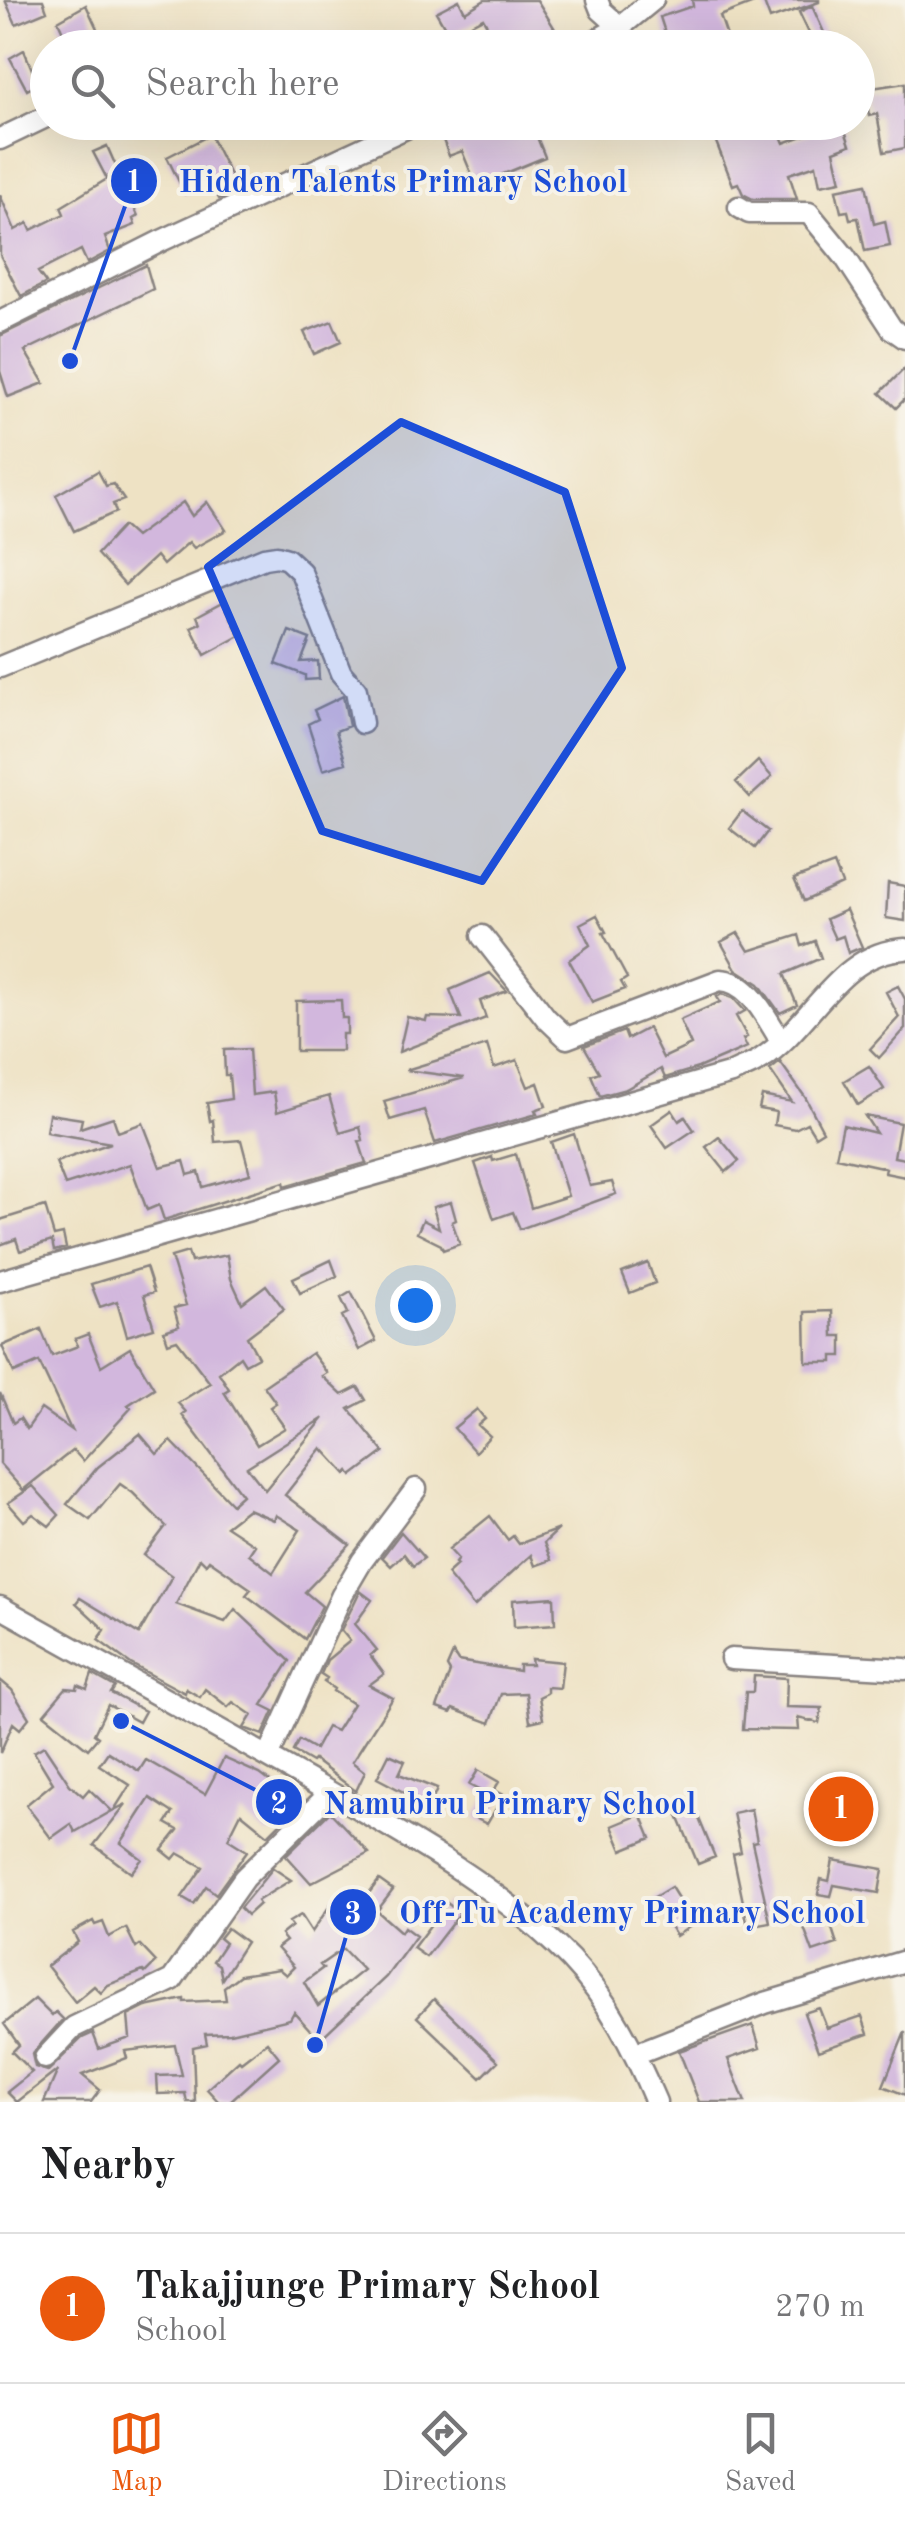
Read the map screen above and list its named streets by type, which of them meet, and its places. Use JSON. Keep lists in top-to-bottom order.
{
  "places": ["Hidden Talents Primary School", "Namubiru Primary School", "Off-Tu Academy Primary School"],
  "page": {
    "search": "Search here",
    "pins": "1",
    "heading": "Nearby",
    "list": [
      {
        "mark": "1",
        "name": "Takajjunge Primary School",
        "note": "School",
        "value": "270 m"
      }
    ],
    "nav": ["Map", "Directions", "Saved"]
  }
}
